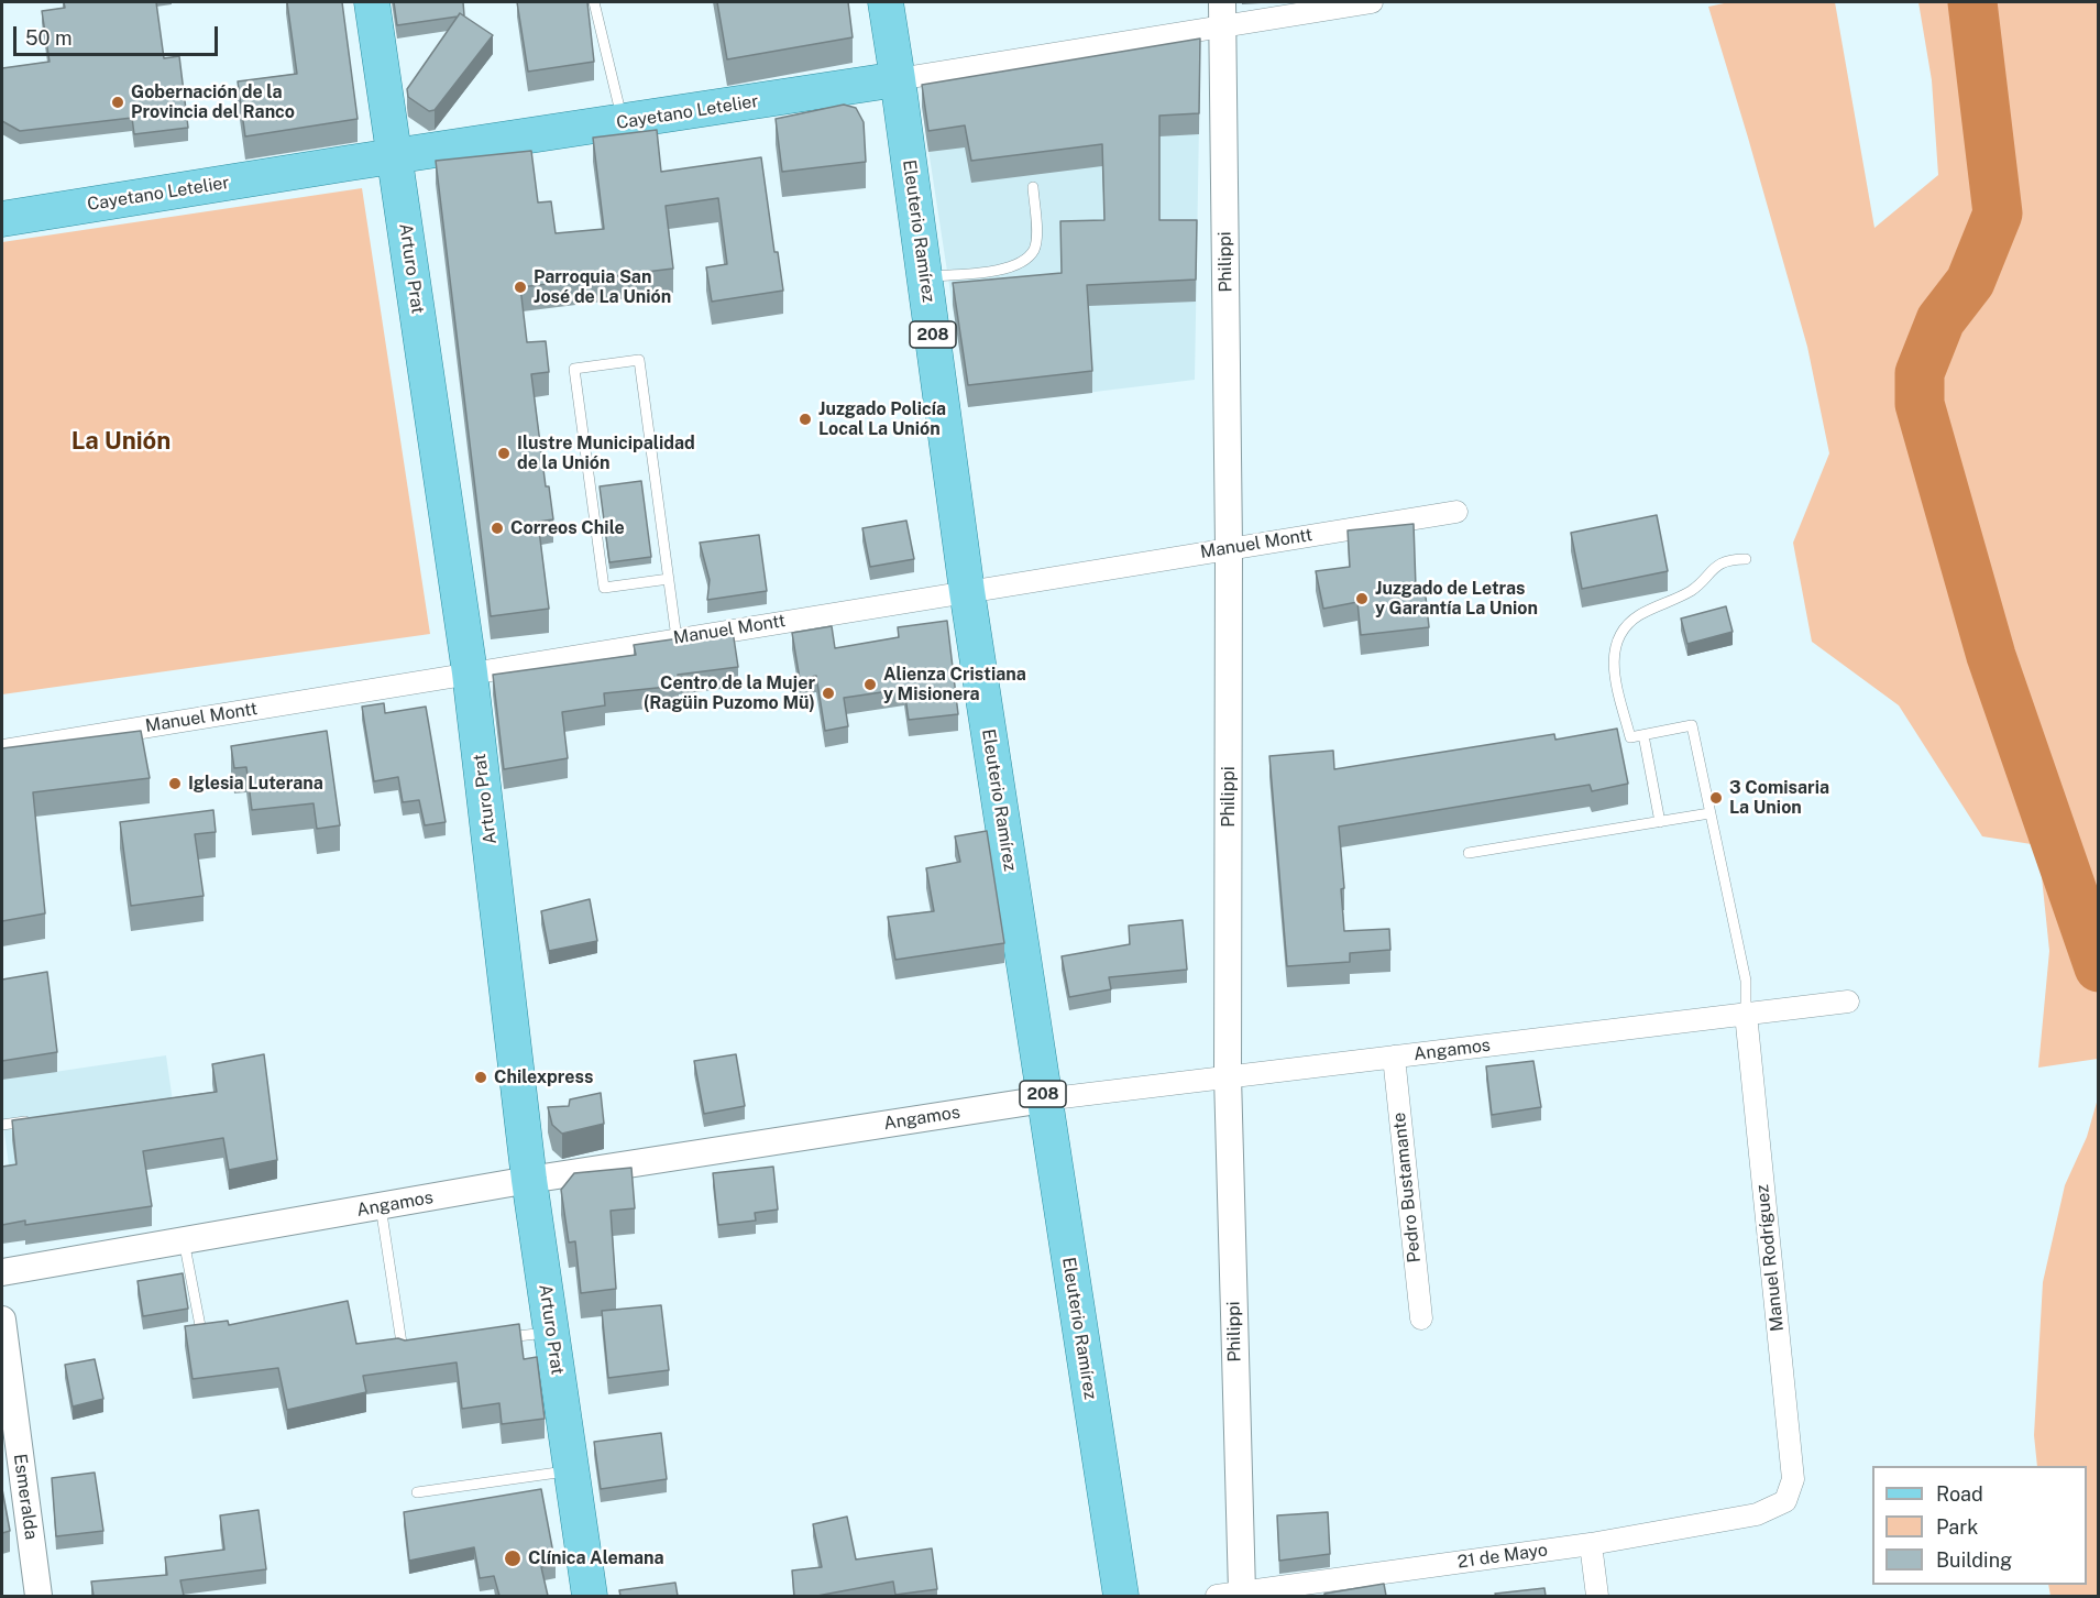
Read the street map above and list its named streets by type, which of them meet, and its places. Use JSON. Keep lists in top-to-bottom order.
{
  "streets": {
    "main road": [
      "Cayetano Letelier",
      "Eleuterio Ramírez",
      "Arturo Prat",
      "208"
    ],
    "street": [
      "Philippi",
      "Manuel Montt",
      "Angamos",
      "Pedro Bustamante",
      "Manuel Rodríguez",
      "Esmeralda",
      "21 de Mayo"
    ]
  },
  "crossings": [
    ["Cayetano Letelier", "Eleuterio Ramírez"],
    ["Cayetano Letelier", "Philippi"],
    ["Cayetano Letelier", "Arturo Prat"],
    ["Eleuterio Ramírez", "Manuel Montt"],
    ["Eleuterio Ramírez", "Angamos"],
    ["Philippi", "Manuel Montt"],
    ["Philippi", "Angamos"],
    ["Philippi", "21 de Mayo"],
    ["Arturo Prat", "Manuel Montt"],
    ["Arturo Prat", "Angamos"],
    ["Angamos", "Pedro Bustamante"],
    ["Angamos", "Manuel Rodríguez"],
    ["Manuel Rodríguez", "21 de Mayo"]
  ],
  "districts": ["La Unión"],
  "places": [
    "Gobernación de la Provincia del Ranco",
    "Parroquia San José de La Unión",
    "Juzgado Policía Local La Unión",
    "Ilustre Municipalidad de la Unión",
    "Correos Chile",
    "Juzgado de Letras y Garantía La Union",
    "Alienza Cristiana y Misionera",
    "Centro de la Mujer (Ragüin Puzomo Mü)",
    "Iglesia Luterana",
    "3 Comisaria La Union",
    "Chilexpress",
    "Clínica Alemana"
  ],
  "legend": ["Road", "Park", "Building"],
  "scale_bar": "50 m"
}
